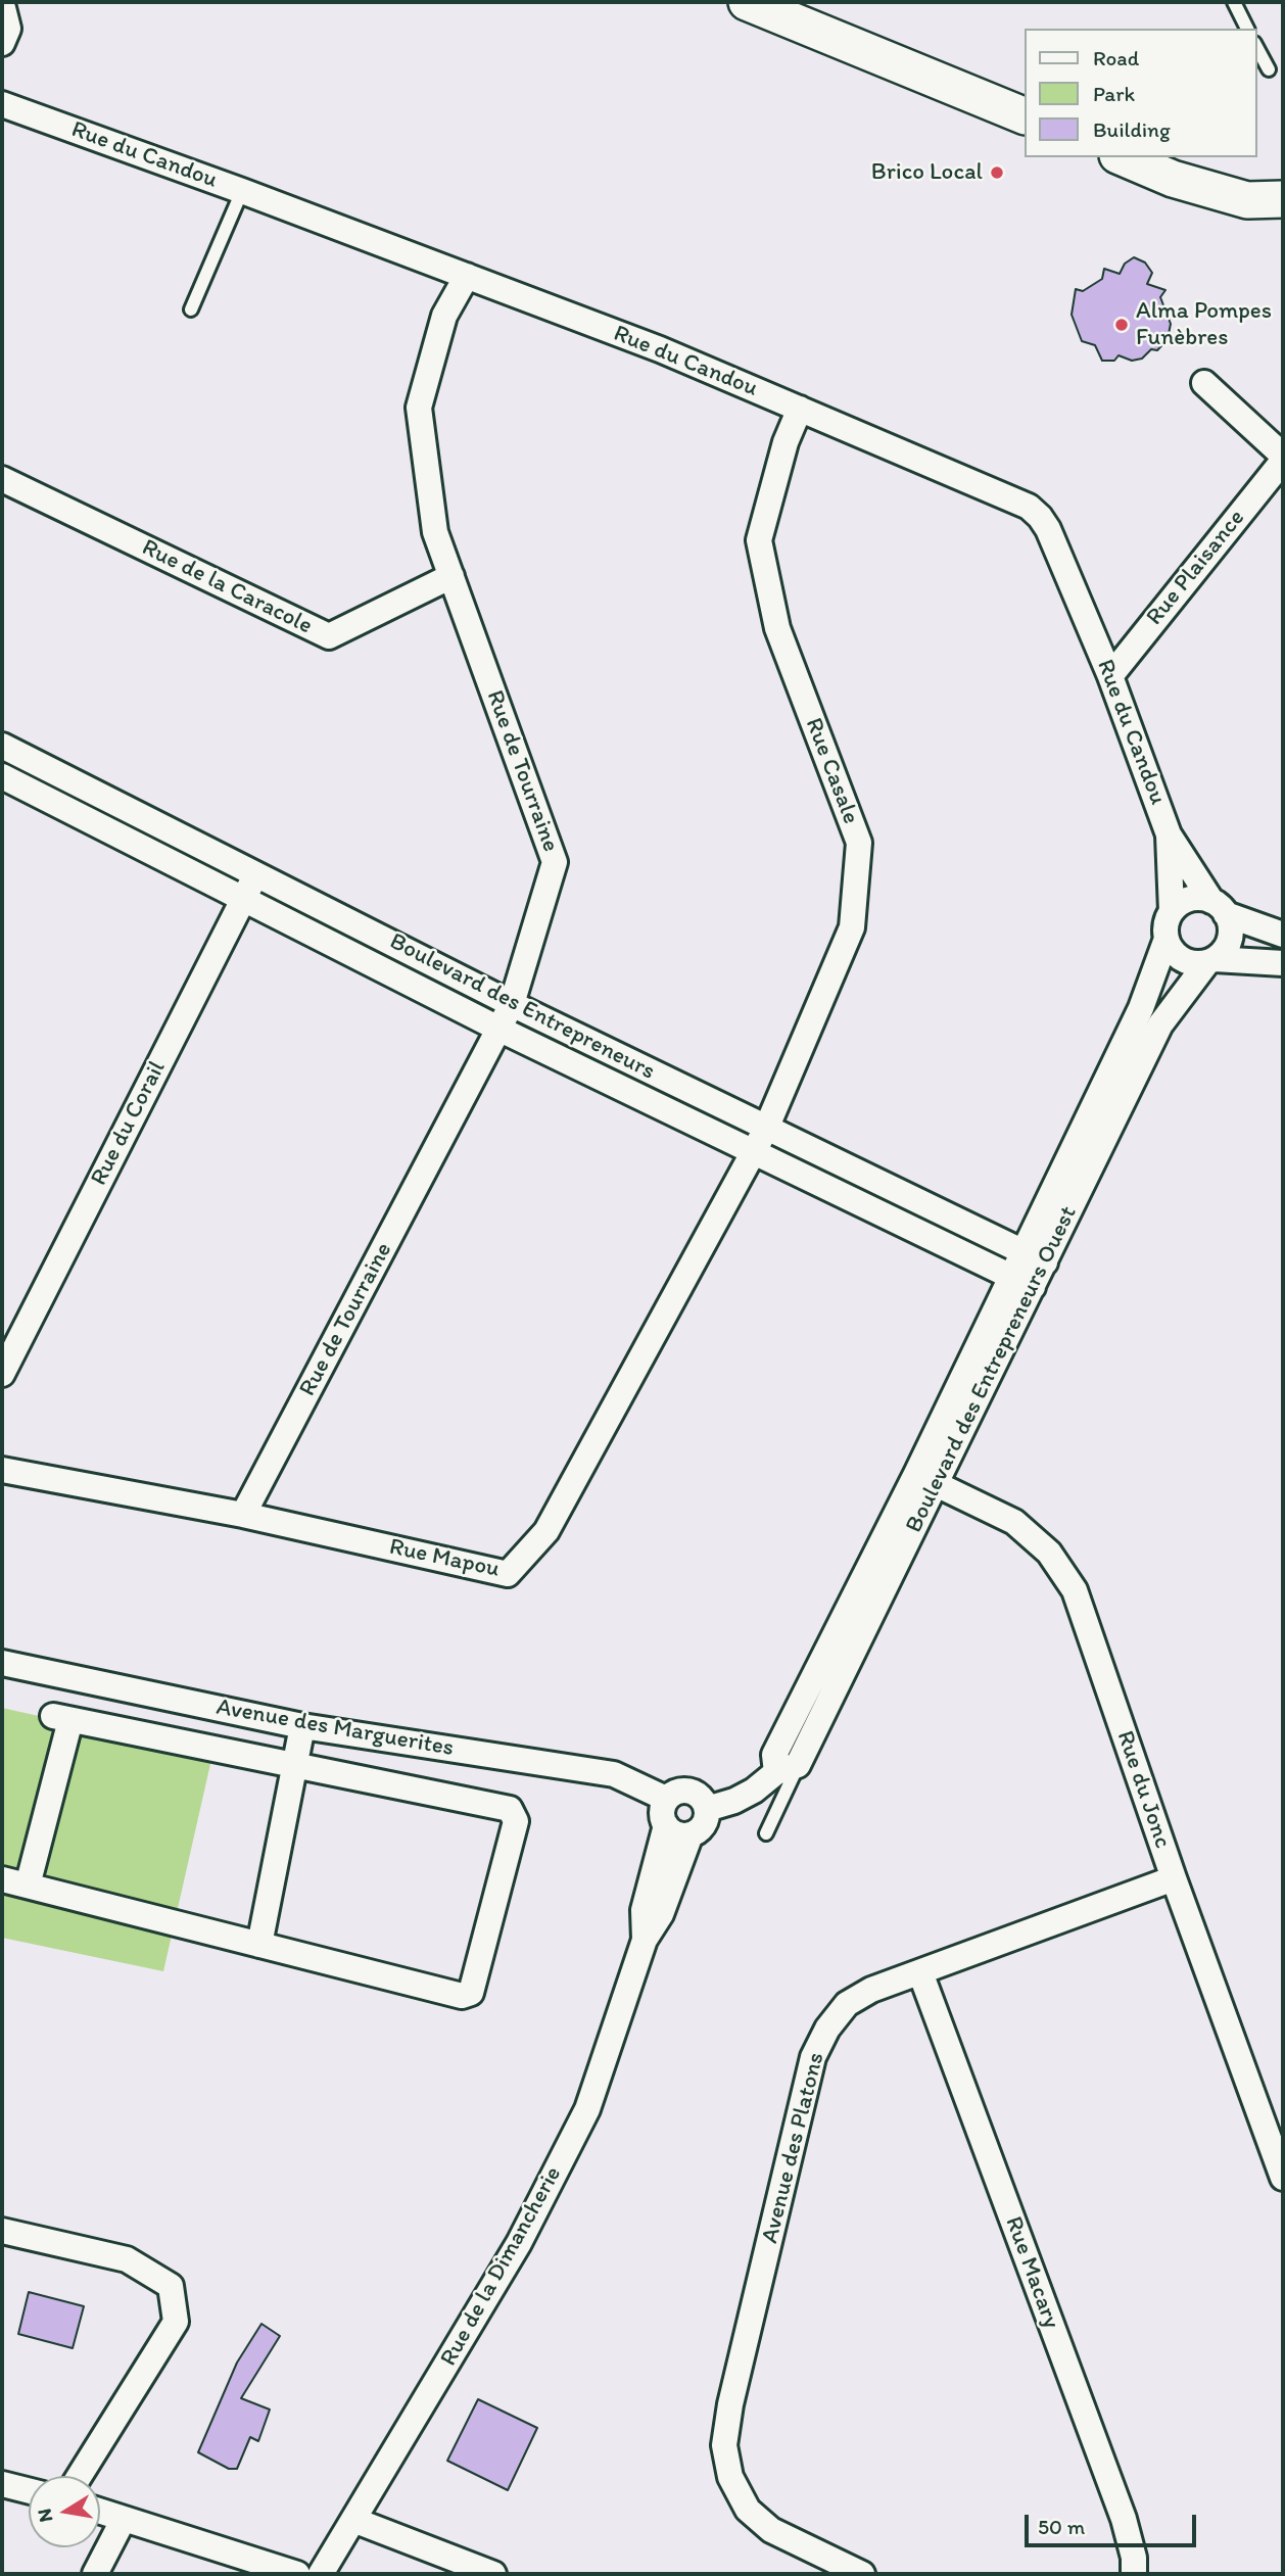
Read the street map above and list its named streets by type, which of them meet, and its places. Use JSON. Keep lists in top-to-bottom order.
{
  "streets": {
    "street": [
      "Rue du Candou",
      "Rue Plaisance",
      "Rue de la Caracole",
      "Rue de Tourraine",
      "Rue Casale",
      "Boulevard des Entrepreneurs",
      "Rue du Corail",
      "Boulevard des Entrepreneurs Ouest",
      "Rue Mapou",
      "Avenue des Marguerites",
      "Rue du Jonc",
      "Avenue des Platons",
      "Rue de la Dimancherie",
      "Rue Macary"
    ]
  },
  "crossings": [
    ["Rue du Candou", "Rue Plaisance"],
    ["Rue du Candou", "Rue de Tourraine"],
    ["Rue du Candou", "Rue Casale"],
    ["Rue du Candou", "Boulevard des Entrepreneurs Ouest"],
    ["Rue de la Caracole", "Rue de Tourraine"],
    ["Rue de Tourraine", "Boulevard des Entrepreneurs"],
    ["Rue de Tourraine", "Rue Mapou"],
    ["Rue Casale", "Boulevard des Entrepreneurs"],
    ["Rue Casale", "Rue Mapou"],
    ["Boulevard des Entrepreneurs", "Rue du Corail"],
    ["Boulevard des Entrepreneurs", "Boulevard des Entrepreneurs Ouest"],
    ["Boulevard des Entrepreneurs", "Rue Mapou"],
    ["Boulevard des Entrepreneurs Ouest", "Avenue des Marguerites"],
    ["Boulevard des Entrepreneurs Ouest", "Rue du Jonc"],
    ["Boulevard des Entrepreneurs Ouest", "Rue de la Dimancherie"],
    ["Avenue des Marguerites", "Rue de la Dimancherie"],
    ["Rue du Jonc", "Avenue des Platons"],
    ["Avenue des Platons", "Rue Macary"]
  ],
  "places": ["Brico Local", "Alma Pompes Funèbres"],
  "legend": ["Road", "Park", "Building"],
  "scale_bar": "50 m",
  "north": "left"
}
